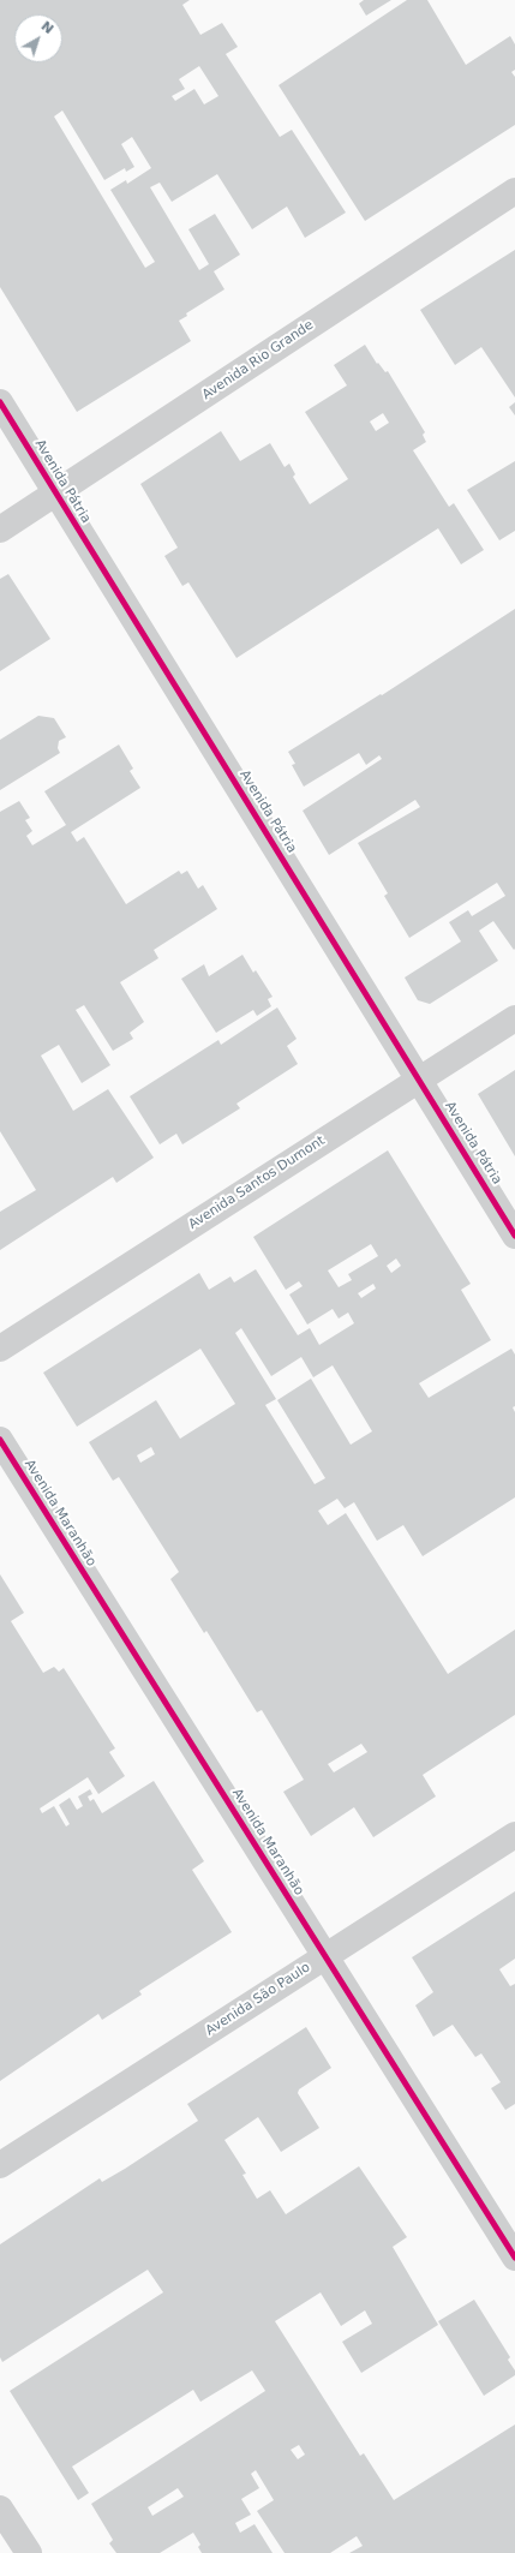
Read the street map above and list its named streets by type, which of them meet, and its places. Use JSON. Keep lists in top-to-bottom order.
{
  "streets": {
    "street": [
      "Avenida Rio Grande",
      "Avenida Pátria",
      "Avenida Santos Dumont",
      "Avenida Maranhão",
      "Avenida São Paulo"
    ]
  },
  "crossings": [
    ["Avenida Rio Grande", "Avenida Pátria"],
    ["Avenida Pátria", "Avenida Santos Dumont"],
    ["Avenida Maranhão", "Avenida São Paulo"]
  ],
  "north": "top right"
}
